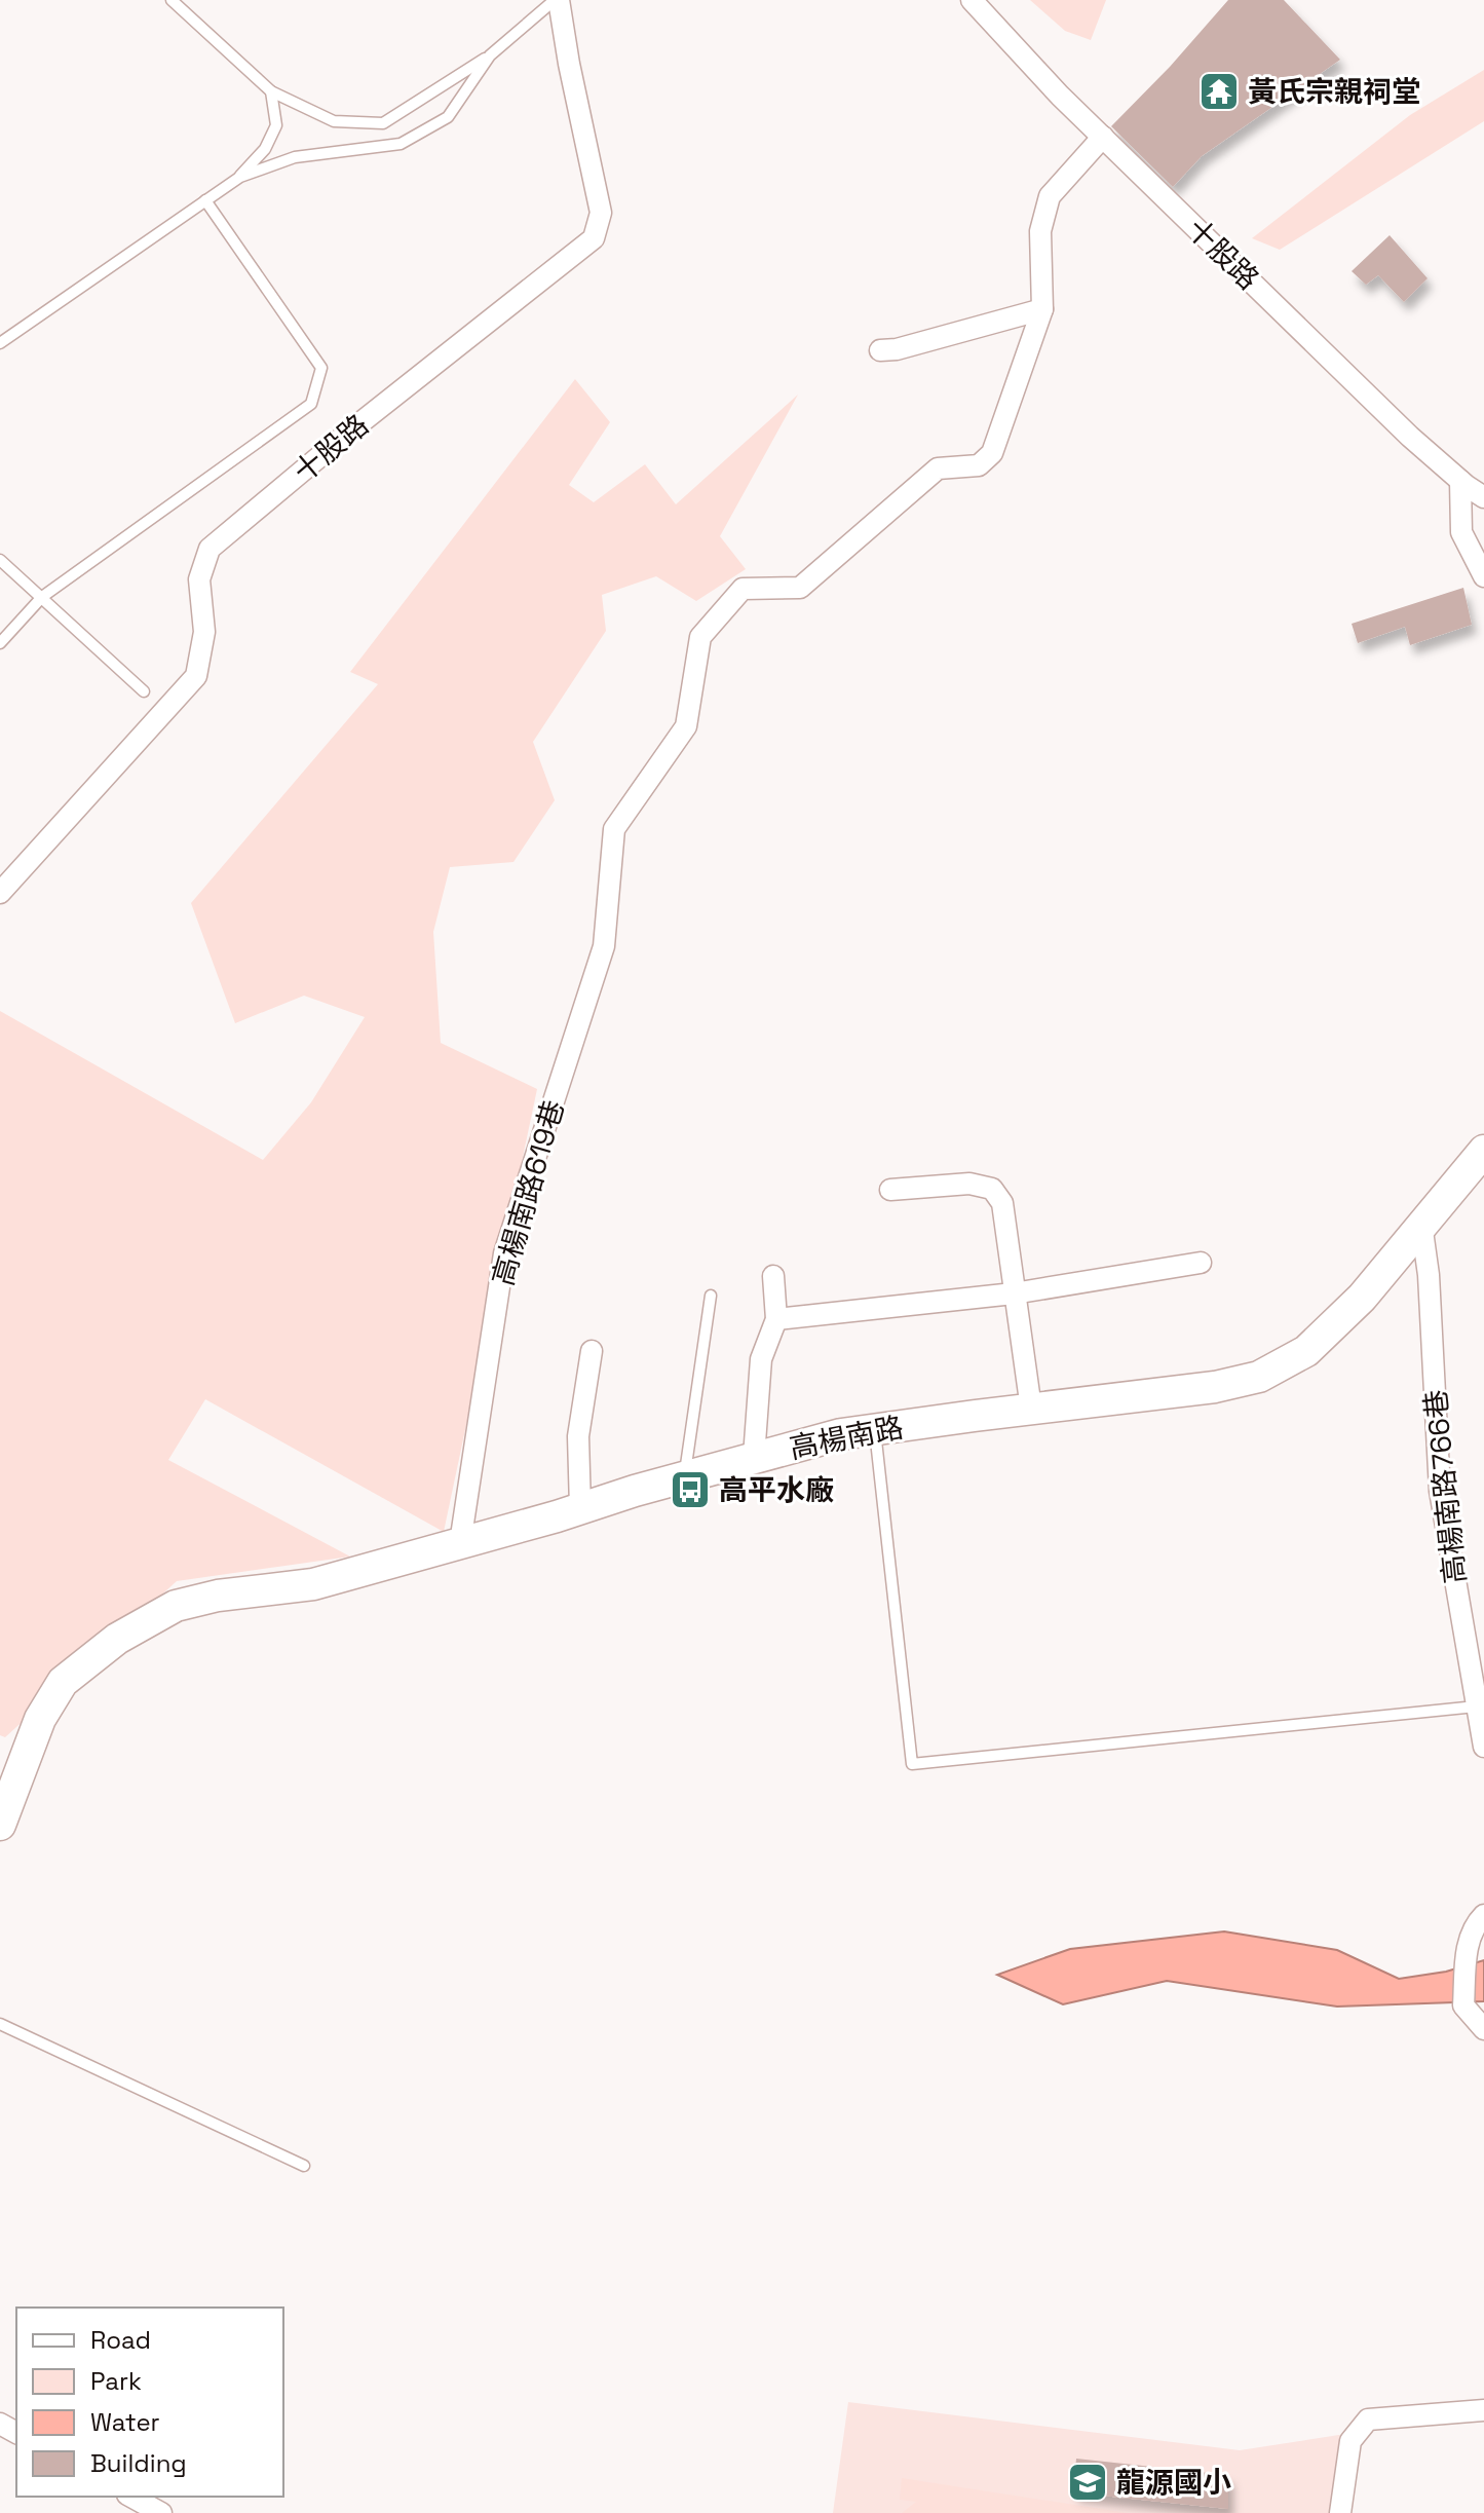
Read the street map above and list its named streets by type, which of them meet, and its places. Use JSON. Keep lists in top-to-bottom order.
{
  "streets": {
    "street": [
      "十股路",
      "高楊南路619巷",
      "高楊南路",
      "高楊南路766巷"
    ]
  },
  "crossings": [
    ["高楊南路619巷", "高楊南路"],
    ["高楊南路", "高楊南路766巷"]
  ],
  "places": {
    "temple": ["黃氏宗親祠堂"],
    "bus stop": ["高平水廠"],
    "school or university": ["龍源國小"]
  },
  "legend": [
    "Road",
    "Park",
    "Water",
    "Building"
  ]
}
